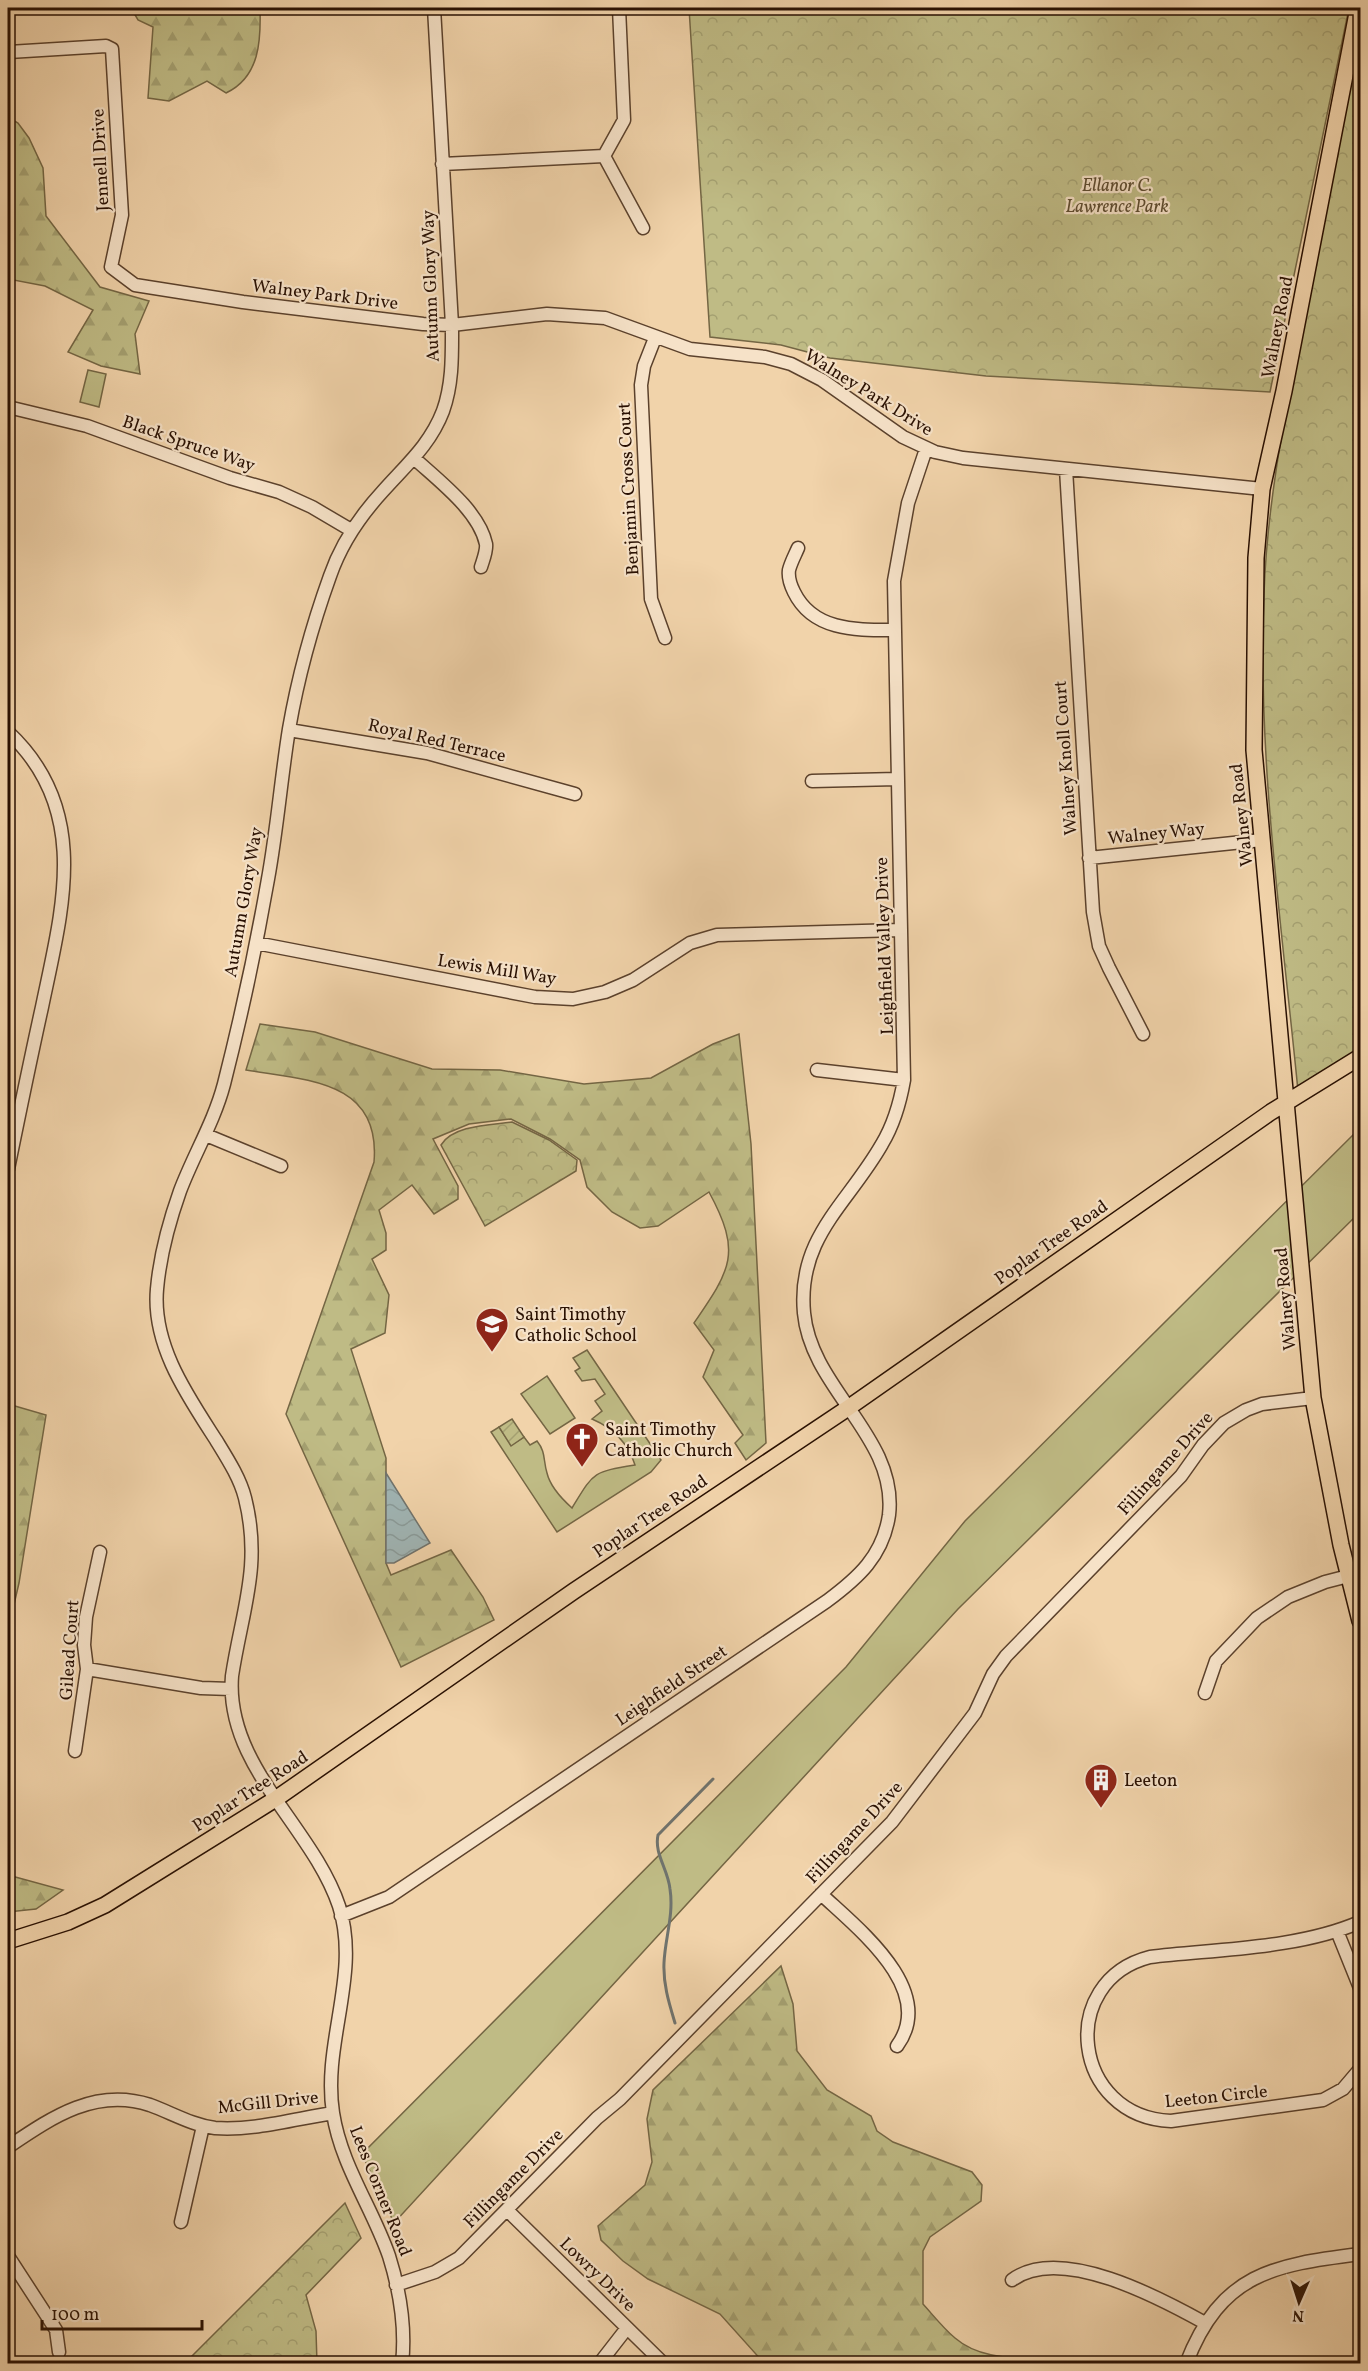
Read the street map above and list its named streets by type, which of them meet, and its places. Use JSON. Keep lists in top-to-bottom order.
{
  "streets": {
    "main road": ["Walney Road", "Poplar Tree Road"],
    "street": [
      "Jennell Drive",
      "Autumn Glory Way",
      "Walney Park Drive",
      "Black Spruce Way",
      "Benjamin Cross Court",
      "Royal Red Terrace",
      "Walney Knoll Court",
      "Walney Way",
      "Leighfield Valley Drive",
      "Lewis Mill Way",
      "Fillingame Drive",
      "Gilead Court",
      "Leighfield Street",
      "Leeton Circle",
      "McGill Drive",
      "Lees Corner Road",
      "Lowry Drive"
    ]
  },
  "crossings": [
    ["Jennell Drive", "Walney Park Drive"],
    ["Autumn Glory Way", "Walney Park Drive"],
    ["Autumn Glory Way", "Black Spruce Way"],
    ["Autumn Glory Way", "Royal Red Terrace"],
    ["Autumn Glory Way", "Lewis Mill Way"],
    ["Autumn Glory Way", "Poplar Tree Road"],
    ["Autumn Glory Way", "Lees Corner Road"],
    ["Walney Park Drive", "Walney Road"],
    ["Walney Park Drive", "Benjamin Cross Court"],
    ["Walney Park Drive", "Walney Knoll Court"],
    ["Walney Park Drive", "Leighfield Valley Drive"],
    ["Walney Road", "Walney Way"],
    ["Walney Road", "Poplar Tree Road"],
    ["Walney Road", "Fillingame Drive"],
    ["Walney Knoll Court", "Walney Way"],
    ["Leighfield Valley Drive", "Lewis Mill Way"],
    ["Leighfield Valley Drive", "Poplar Tree Road"],
    ["Leighfield Valley Drive", "Leighfield Street"],
    ["Poplar Tree Road", "Leighfield Street"],
    ["Poplar Tree Road", "Lees Corner Road"],
    ["Fillingame Drive", "Lees Corner Road"],
    ["Fillingame Drive", "Lowry Drive"],
    ["Leighfield Street", "Lees Corner Road"],
    ["McGill Drive", "Lees Corner Road"]
  ],
  "parks": ["Ellanor C. Lawrence Park"],
  "places": {
    "school or university": ["Saint Timothy Catholic School"],
    "church": ["Saint Timothy Catholic Church"],
    "building": ["Leeton"]
  },
  "scale_bar": "100 m",
  "north": "bottom"
}
